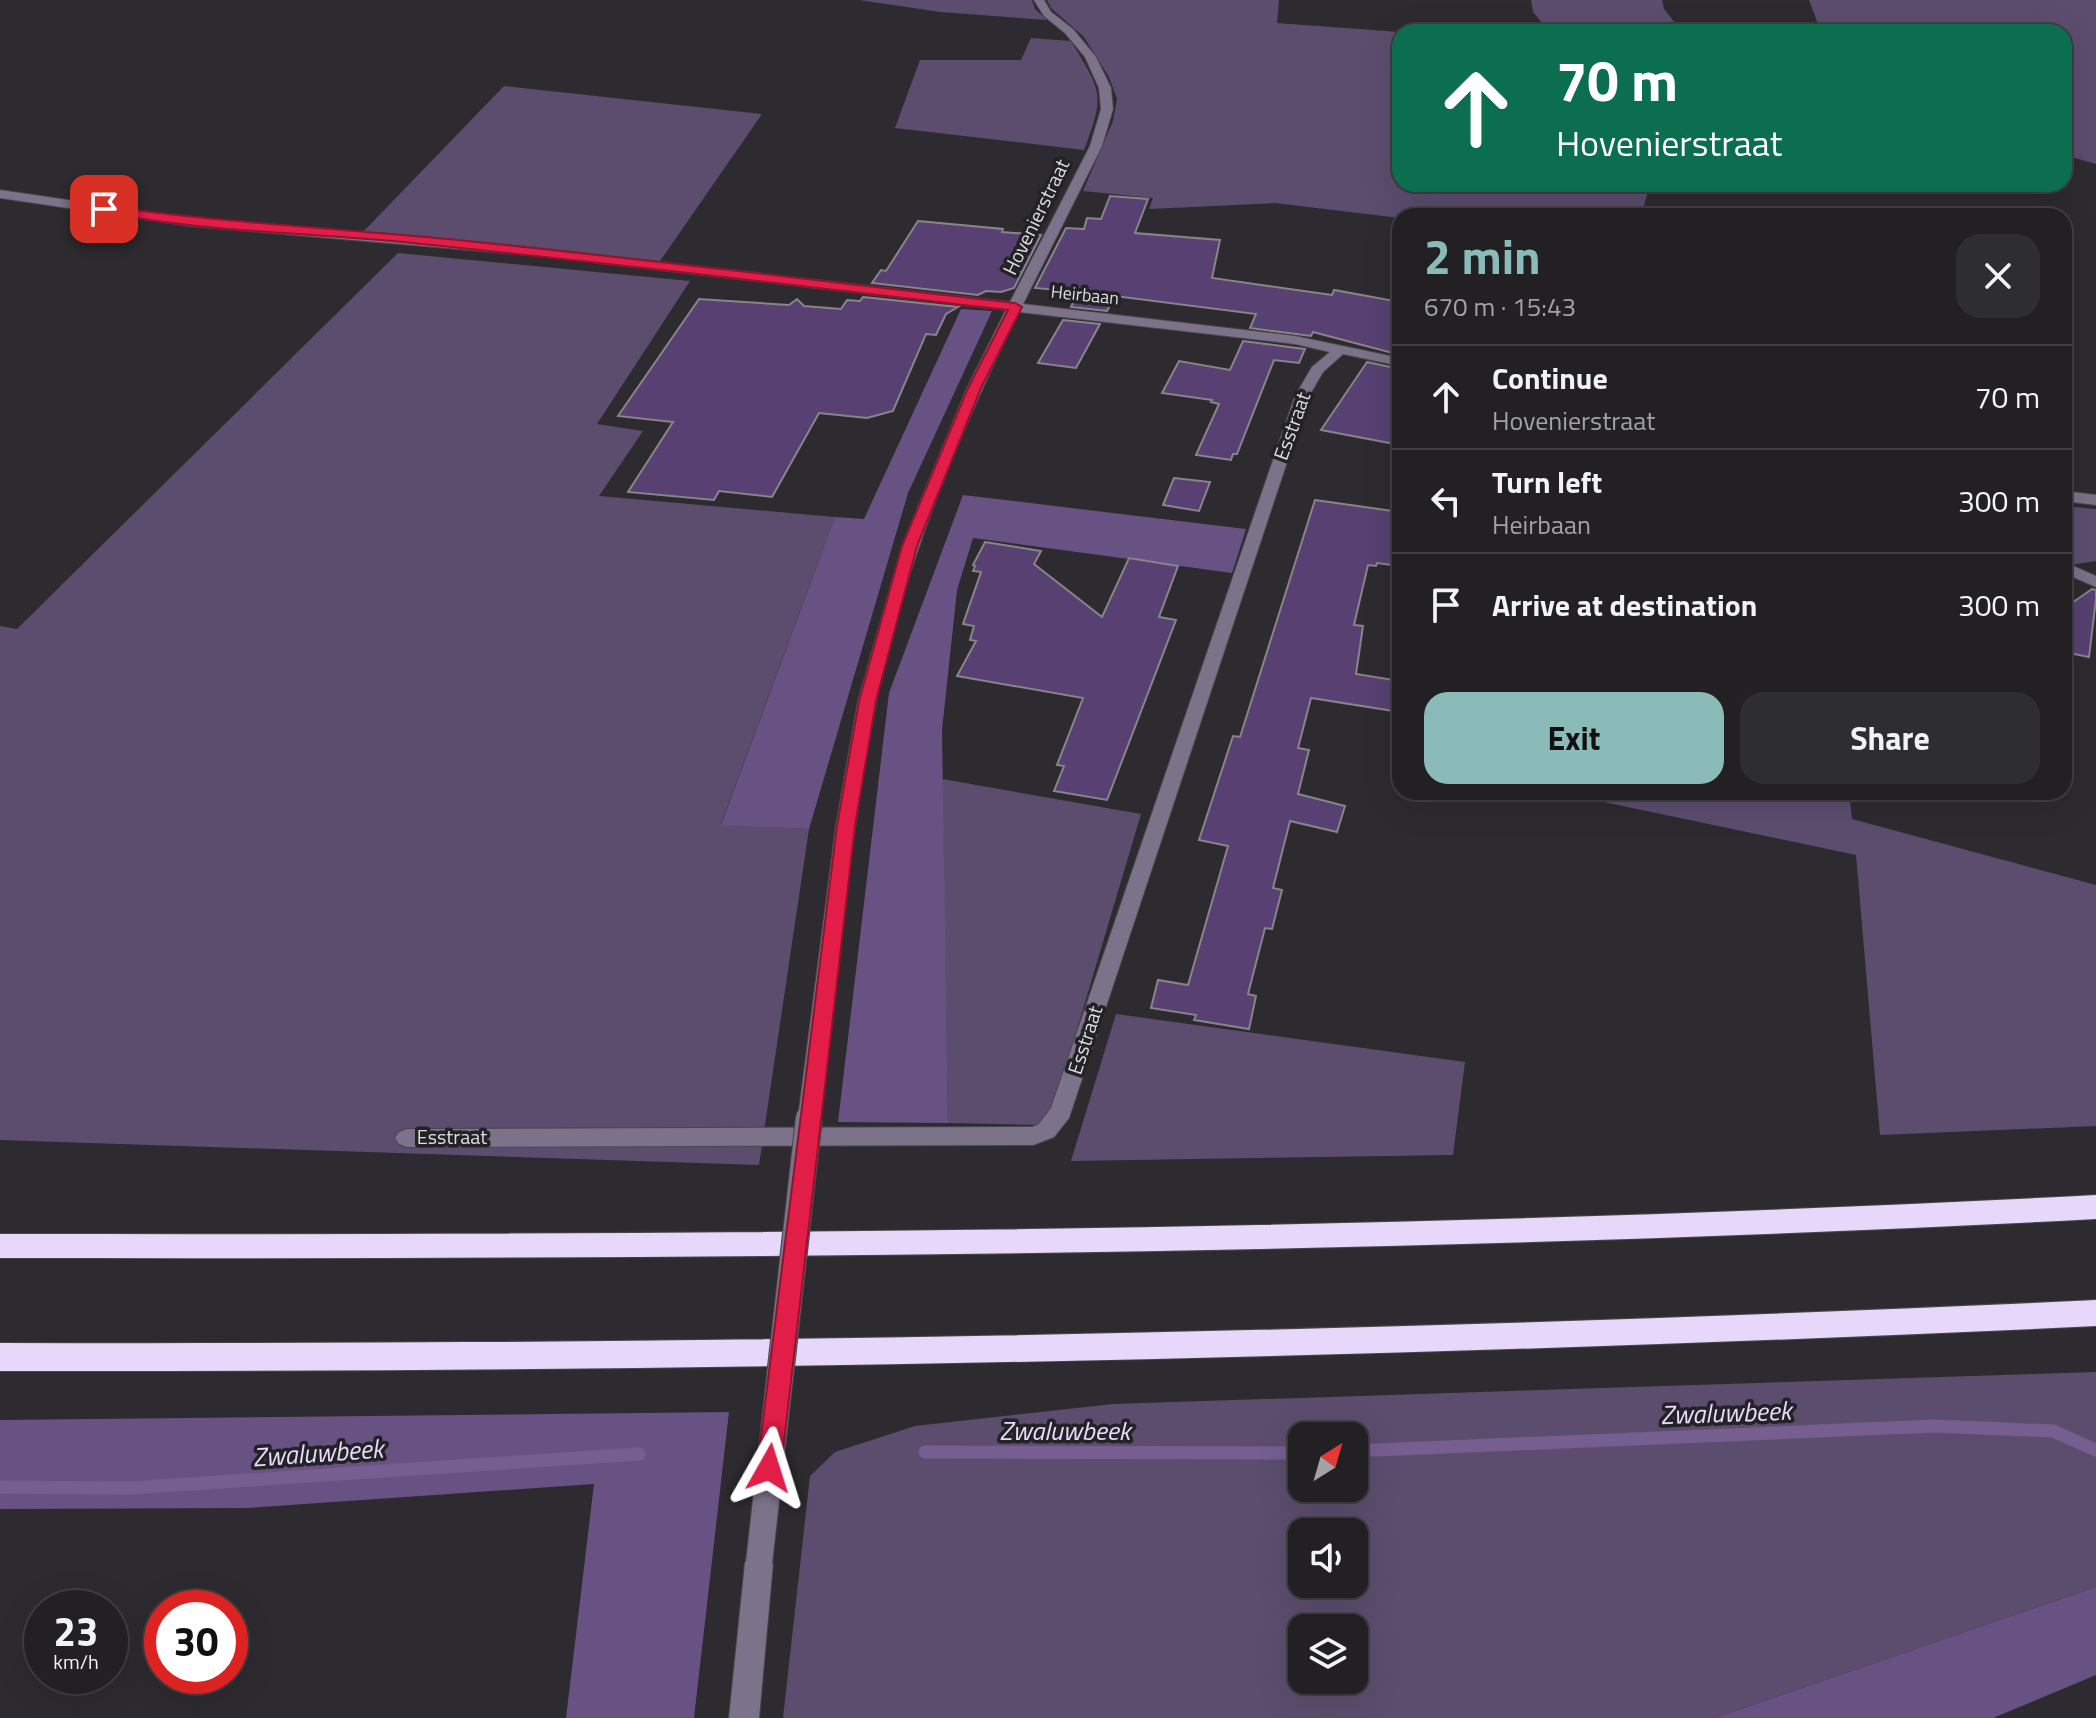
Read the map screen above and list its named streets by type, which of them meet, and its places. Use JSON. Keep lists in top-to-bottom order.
{
  "streets": {
    "street": ["Hovenierstraat", "Heirbaan", "Esstraat"]
  },
  "crossings": [
    ["Hovenierstraat", "Heirbaan"],
    ["Heirbaan", "Esstraat"]
  ],
  "water": ["Zwaluwbeek"],
  "north": "top right",
  "page": {
    "turn": ["70 m", "Hovenierstraat"],
    "heading": ["2 min", "670 m · 15:43"],
    "list": [
      {
        "name": "Continue",
        "note": "Hovenierstraat",
        "value": "70 m"
      },
      {
        "name": "Turn left",
        "note": "Heirbaan",
        "value": "300 m"
      },
      {
        "name": "Arrive at destination",
        "value": "300 m"
      }
    ],
    "buttons": ["Exit", "Share"],
    "speed": "23 km/h",
    "limit": "30"
  }
}
